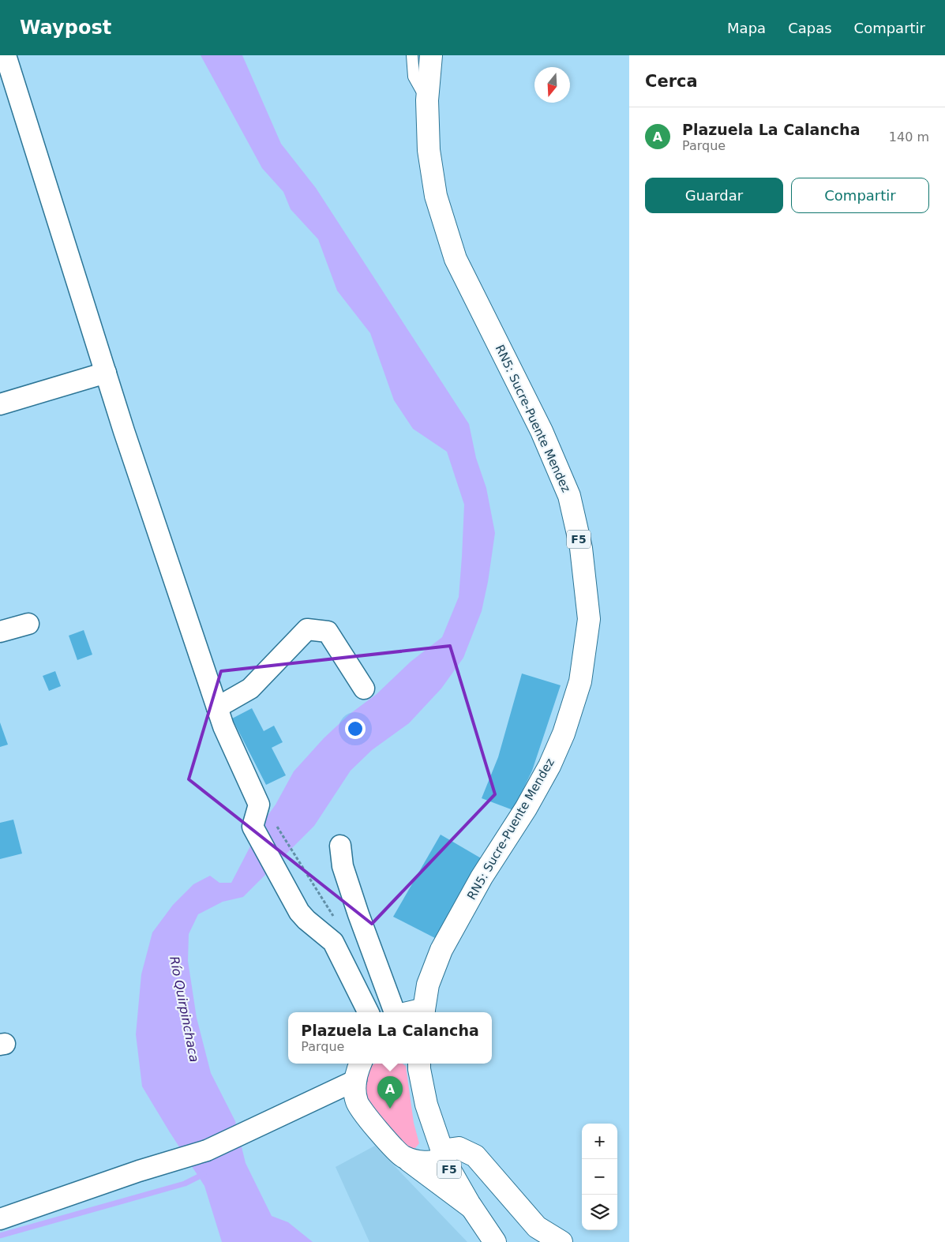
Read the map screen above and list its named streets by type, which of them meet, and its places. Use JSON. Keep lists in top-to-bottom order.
{
  "streets": {
    "main road": ["RN5: Sucre-Puente Mendez", "F5"]
  },
  "water": ["Río Quirpinchaca"],
  "north": "bottom",
  "page": {
    "header": "Waypost",
    "nav": ["Mapa", "Capas", "Compartir"],
    "heading": "Cerca",
    "list": [
      {
        "mark": "A",
        "name": "Plazuela La Calancha",
        "note": "Parque",
        "value": "140 m"
      }
    ],
    "buttons": ["Guardar", "Compartir"],
    "popup": ["Plazuela La Calancha", "Parque"],
    "pins": "A",
    "map_buttons": ["+", "−"]
  }
}
